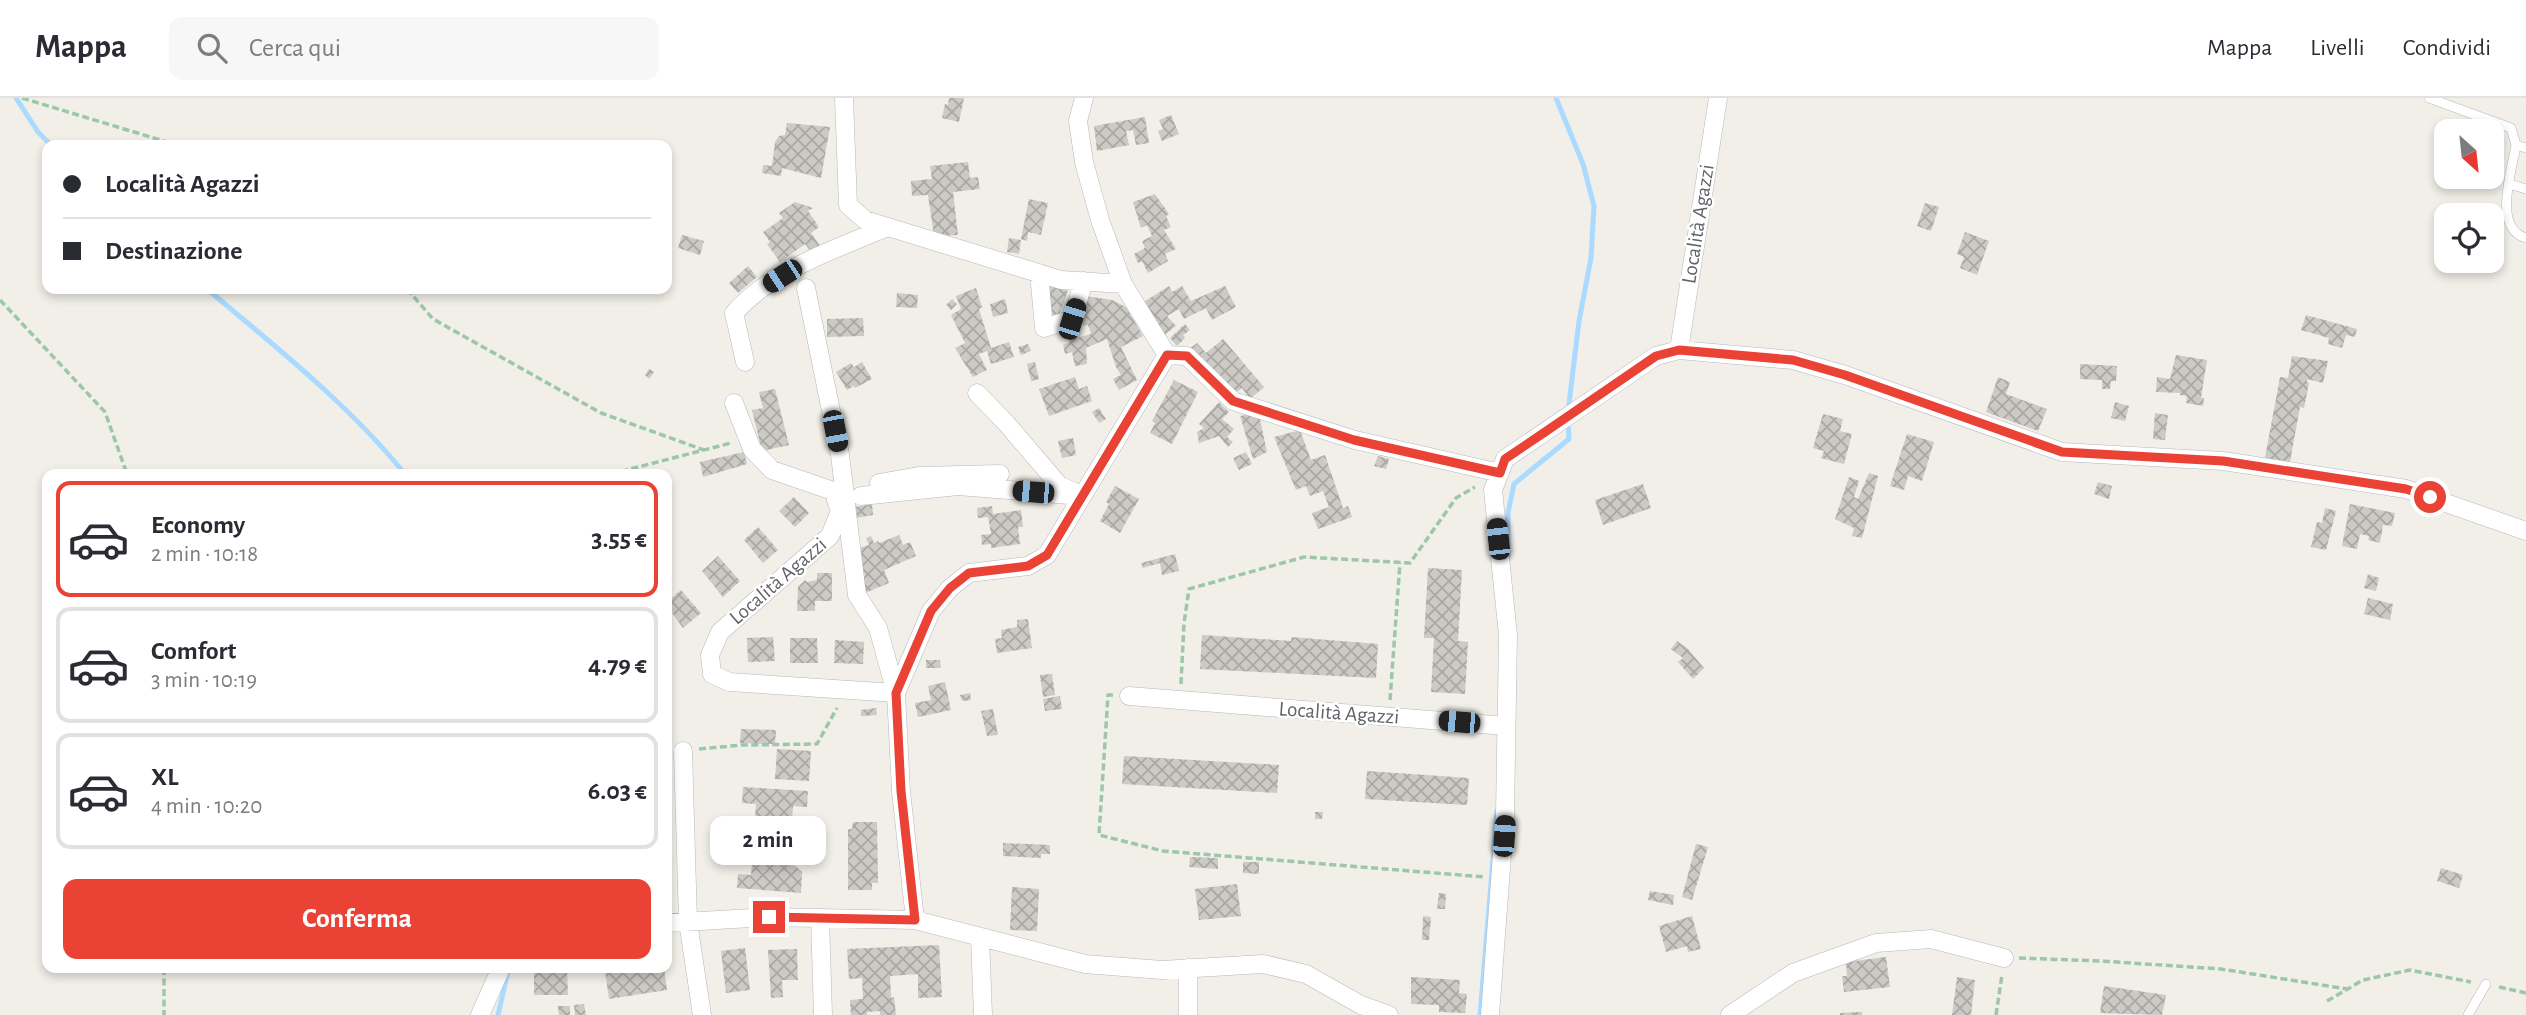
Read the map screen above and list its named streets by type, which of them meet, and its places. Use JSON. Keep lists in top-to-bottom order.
{
  "streets": {
    "street": ["Località Agazzi"]
  },
  "north": "bottom right",
  "page": {
    "header": "Mappa",
    "search": "Cerca qui",
    "nav": ["Mappa", "Livelli", "Condividi"],
    "banner": ["Località Agazzi", "Destinazione"],
    "list": [
      {
        "name": "Economy",
        "note": "2 min · 10:18",
        "value": "3.55 €"
      },
      {
        "name": "Comfort",
        "note": "3 min · 10:19",
        "value": "4.79 €"
      },
      {
        "name": "XL",
        "note": "4 min · 10:20",
        "value": "6.03 €"
      }
    ],
    "bubble": "2 min",
    "buttons": "Conferma"
  }
}
